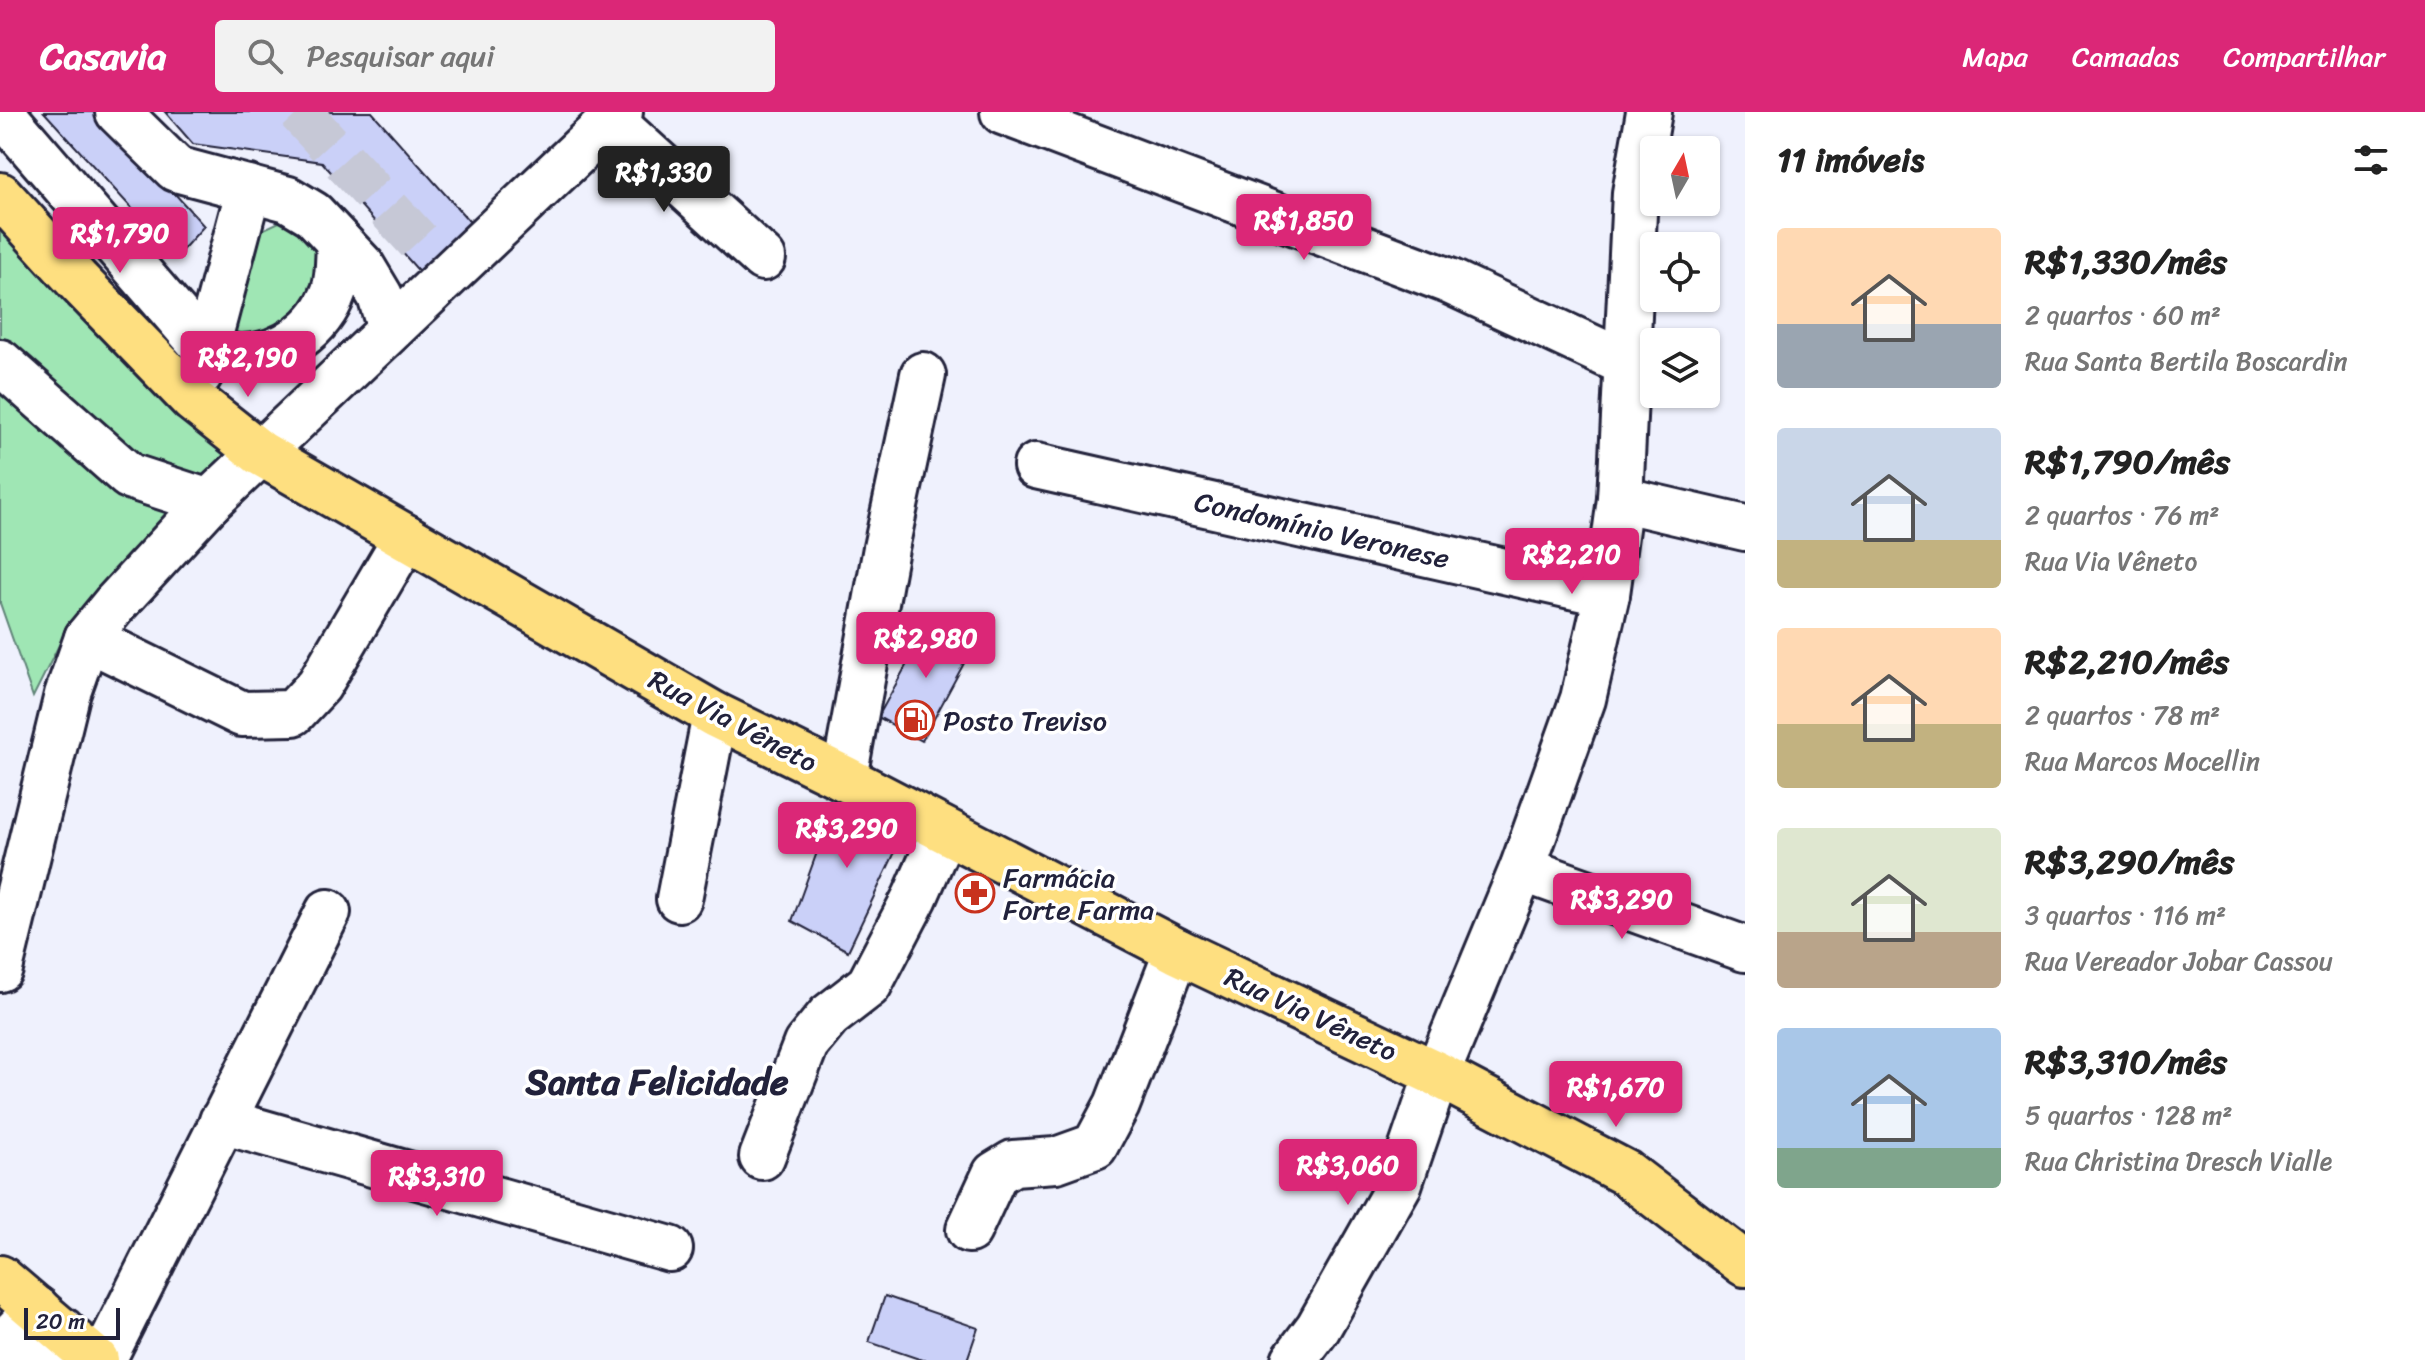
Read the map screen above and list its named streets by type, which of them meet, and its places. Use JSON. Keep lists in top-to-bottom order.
{
  "streets": {
    "main road": ["Rua Via Vêneto"],
    "street": ["Condomínio Veronese"]
  },
  "districts": ["Santa Felicidade"],
  "places": {
    "fuel station": ["Posto Treviso"],
    "pharmacy": ["Farmácia Forte Farma"]
  },
  "scale_bar": "20 m",
  "north": "top",
  "page": {
    "header": "Casavia",
    "search": "Pesquisar aqui",
    "nav": ["Mapa", "Camadas", "Compartilhar"],
    "heading": "11 imóveis",
    "price": [
      "R$1,330",
      "R$1,850",
      "R$1,790",
      "R$2,190",
      "R$2,210",
      "R$2,980",
      "R$3,290",
      "R$3,290",
      "R$1,670",
      "R$3,060",
      "R$3,310"
    ],
    "list": [
      {
        "name": "R$1,330/mês",
        "note": "2 quartos · 60 m² · Rua Santa Bertila Boscardin"
      },
      {
        "name": "R$1,790/mês",
        "note": "2 quartos · 76 m² · Rua Via Vêneto"
      },
      {
        "name": "R$2,210/mês",
        "note": "2 quartos · 78 m² · Rua Marcos Mocellin"
      },
      {
        "name": "R$3,290/mês",
        "note": "3 quartos · 116 m² · Rua Vereador Jobar Cassou"
      },
      {
        "name": "R$3,310/mês",
        "note": "5 quartos · 128 m² · Rua Christina Dresch Vialle"
      }
    ],
    "scale": "20 m"
  }
}
